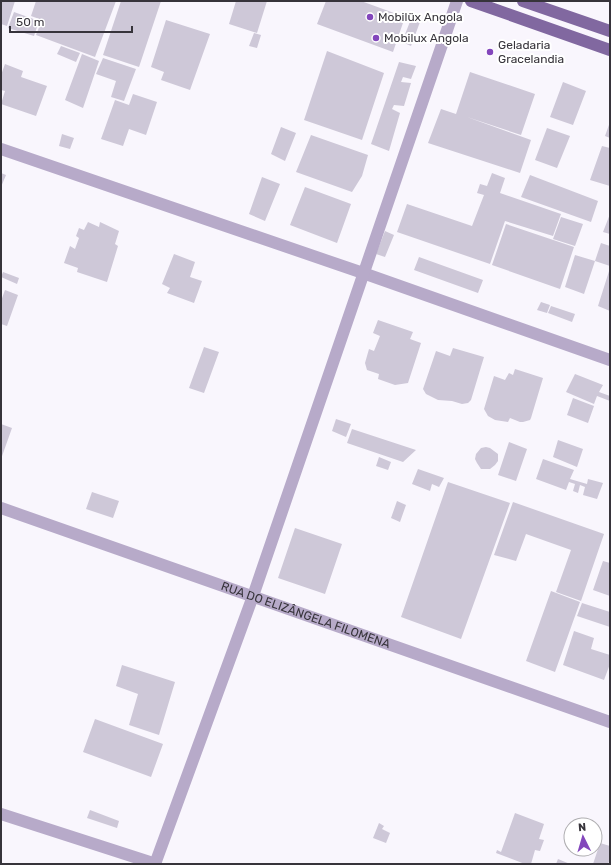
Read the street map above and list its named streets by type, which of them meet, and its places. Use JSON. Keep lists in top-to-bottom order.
{
  "streets": {
    "street": ["RUA DO ELIZÂNGELA FILOMENA"]
  },
  "places": ["Mobilüx Angola", "Mobilux Angola", "Geladaria Gracelandia"],
  "scale_bar": "50 m",
  "north": "top"
}
